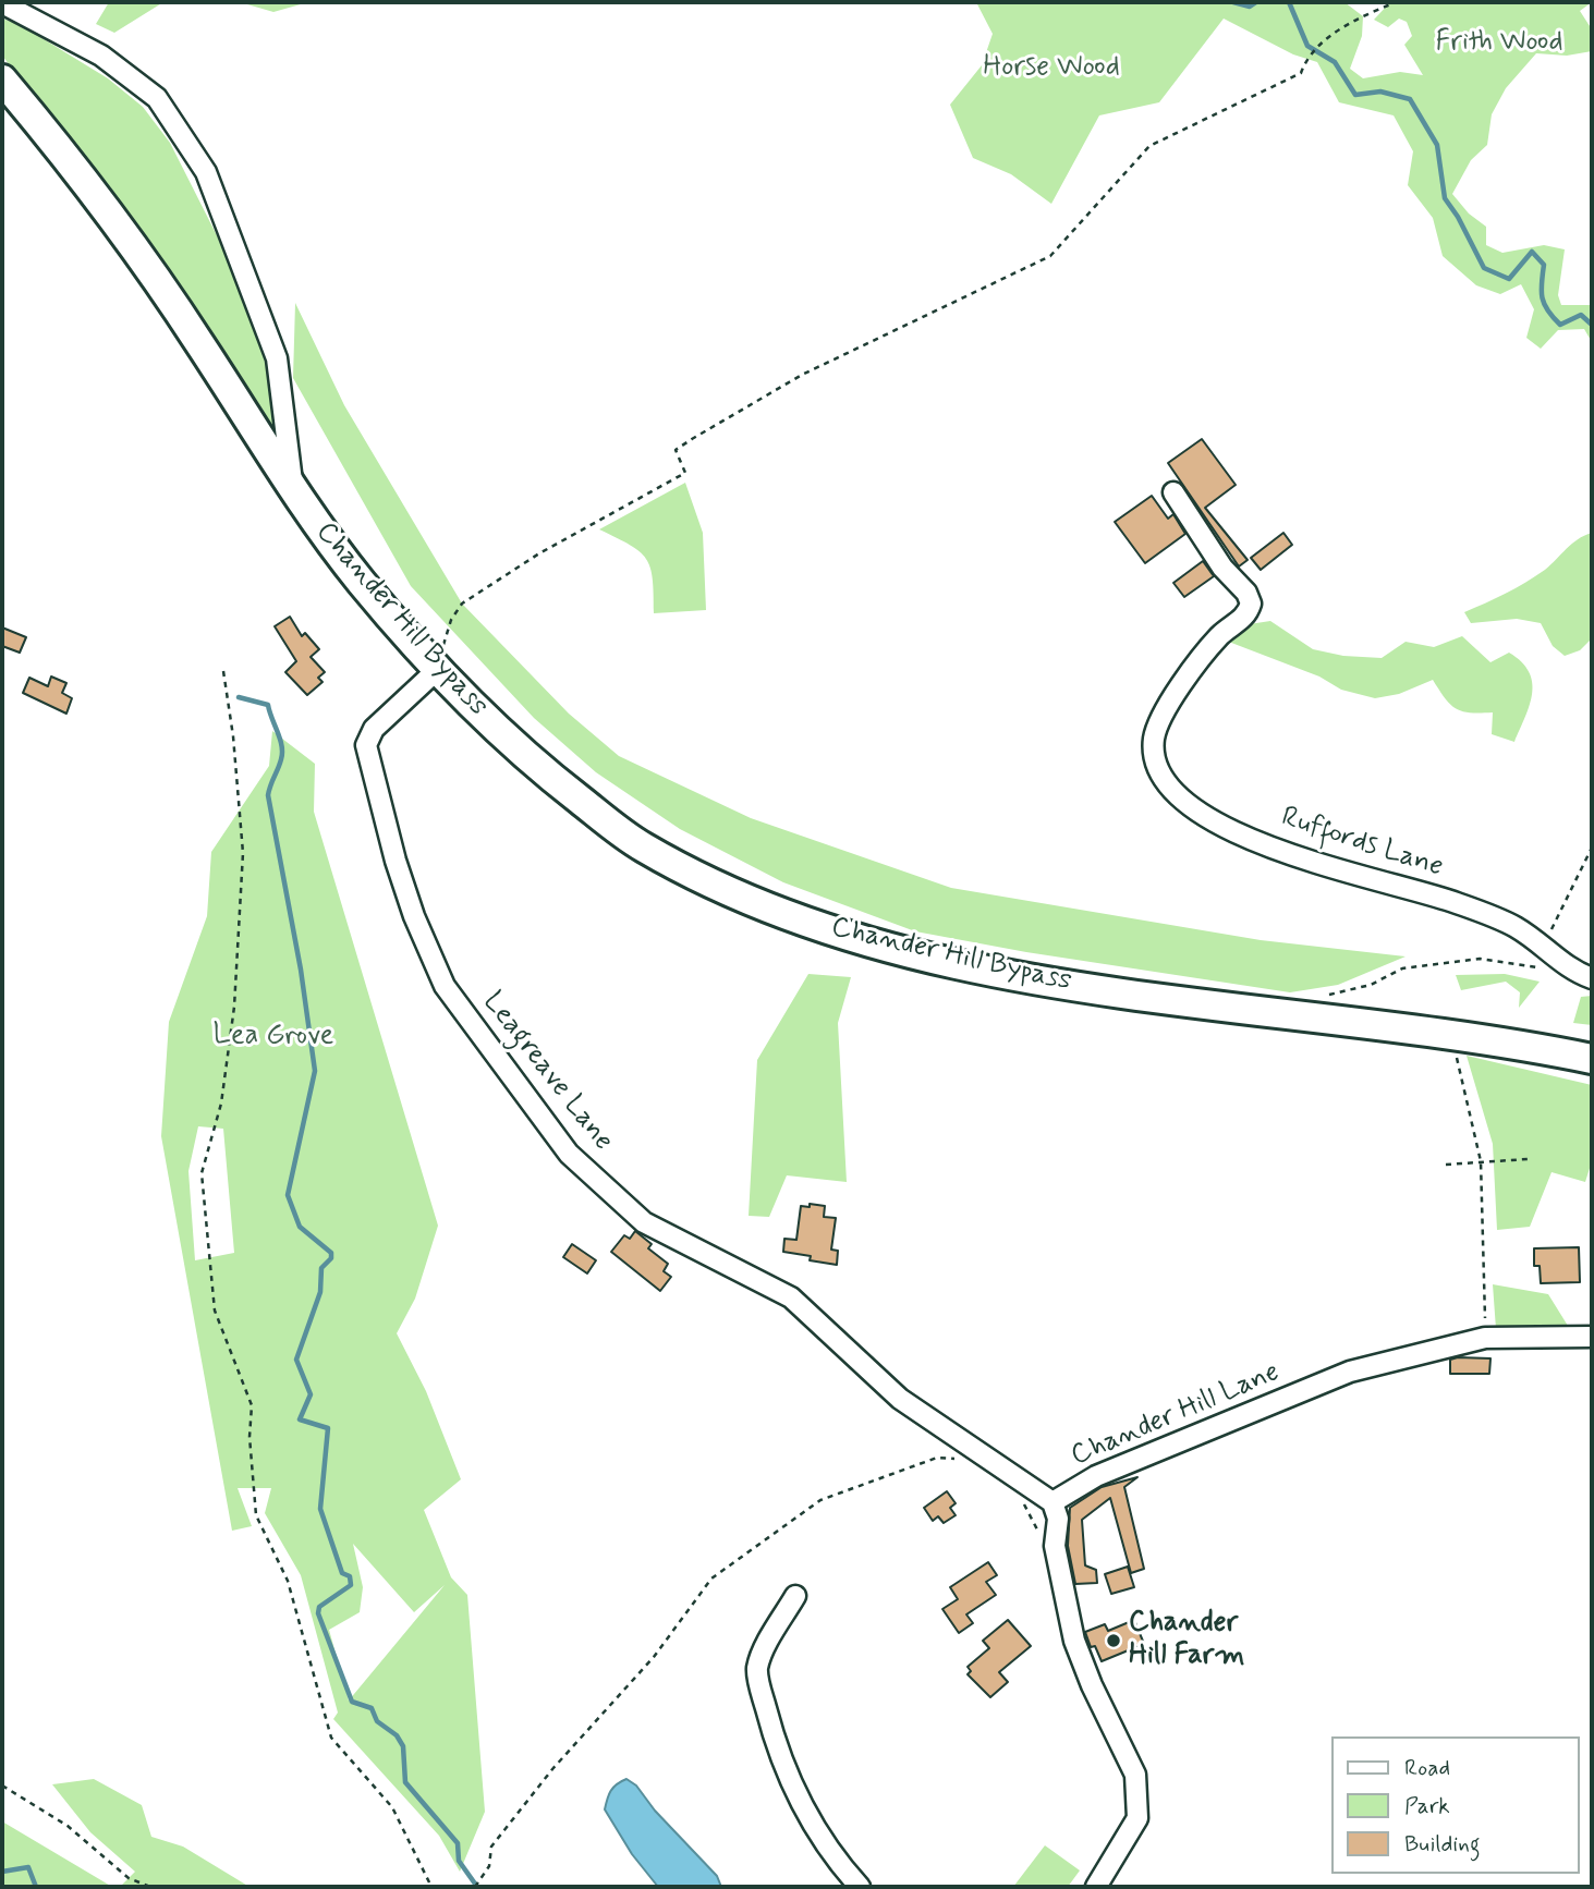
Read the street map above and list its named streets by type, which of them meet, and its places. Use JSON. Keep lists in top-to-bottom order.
{
  "streets": {
    "highway": ["Chander Hill Bypass"],
    "street": ["Ruffords Lane", "Leagreave Lane", "Chander Hill Lane"]
  },
  "crossings": [
    ["Chander Hill Bypass", "Leagreave Lane"],
    ["Leagreave Lane", "Chander Hill Lane"]
  ],
  "parks": ["Frith Wood", "Horse Wood", "Lea Grove"],
  "places": ["Chander Hill Farm"],
  "legend": ["Road", "Park", "Building"]
}
